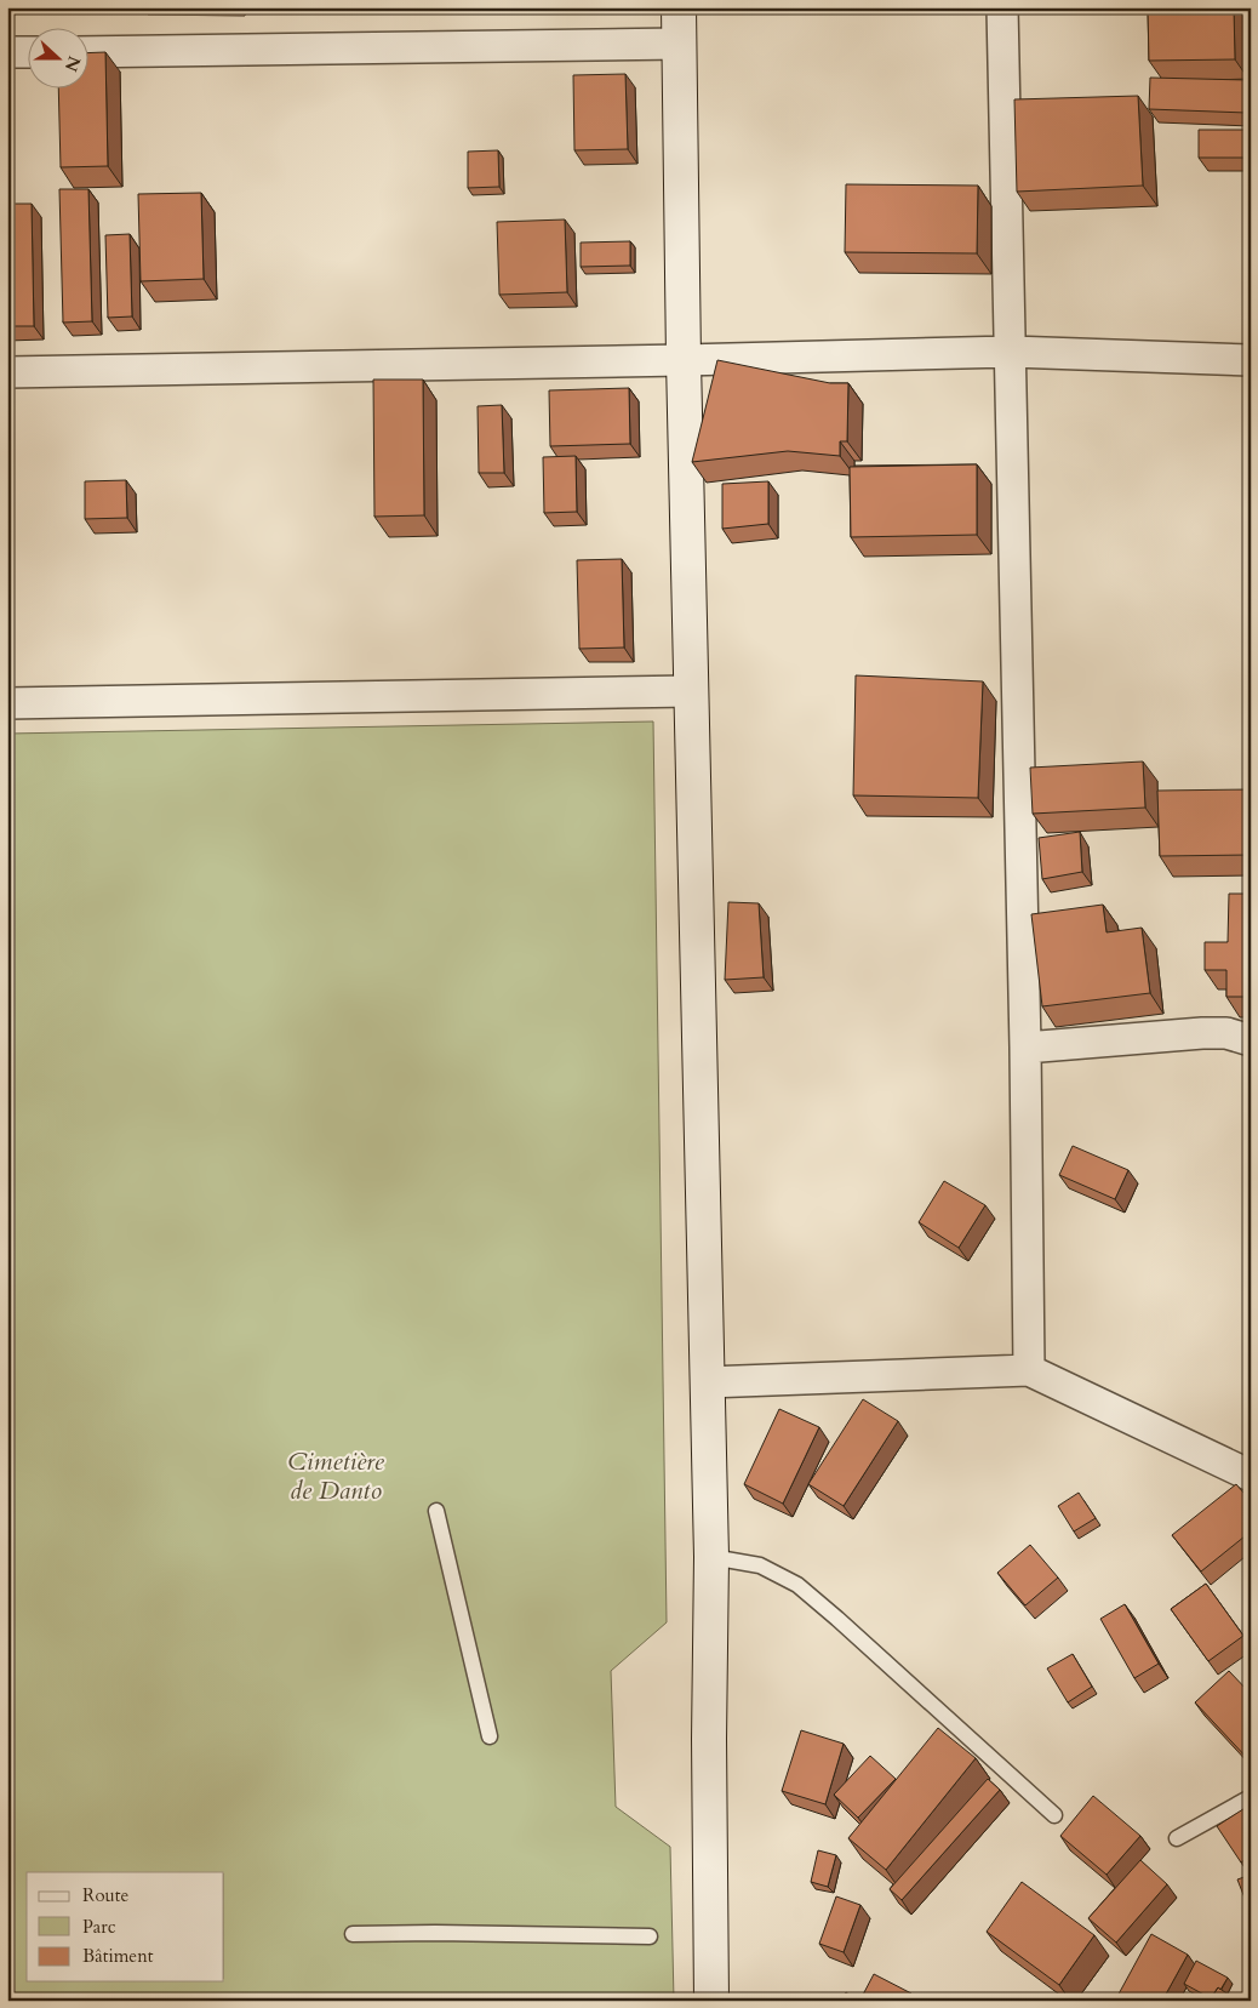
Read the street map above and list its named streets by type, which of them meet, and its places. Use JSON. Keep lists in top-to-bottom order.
{
  "parks": ["Cimetière de Danto"],
  "legend": ["Route", "Parc", "Bâtiment"],
  "north": "right"
}
